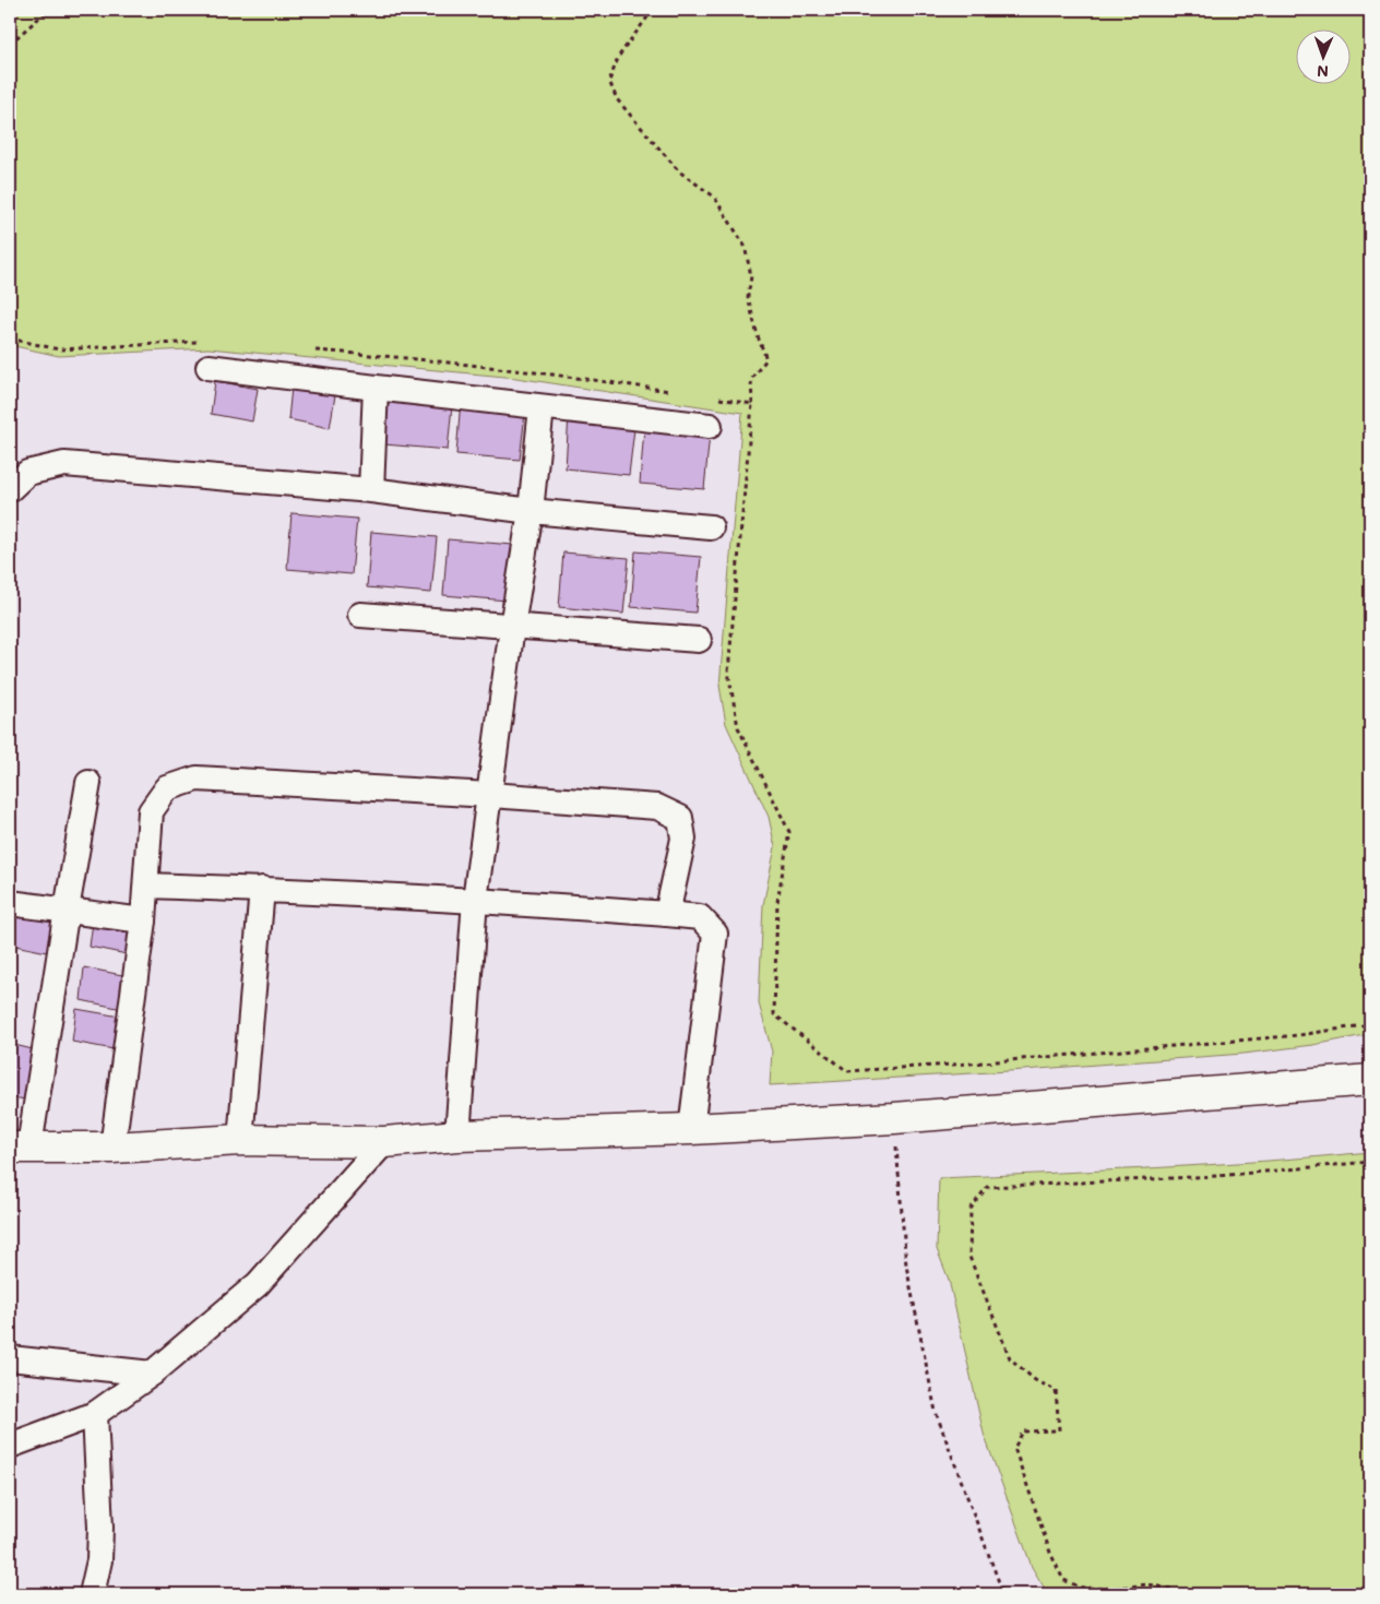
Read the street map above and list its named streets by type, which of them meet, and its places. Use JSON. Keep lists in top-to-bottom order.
{
  "north": "bottom"
}
